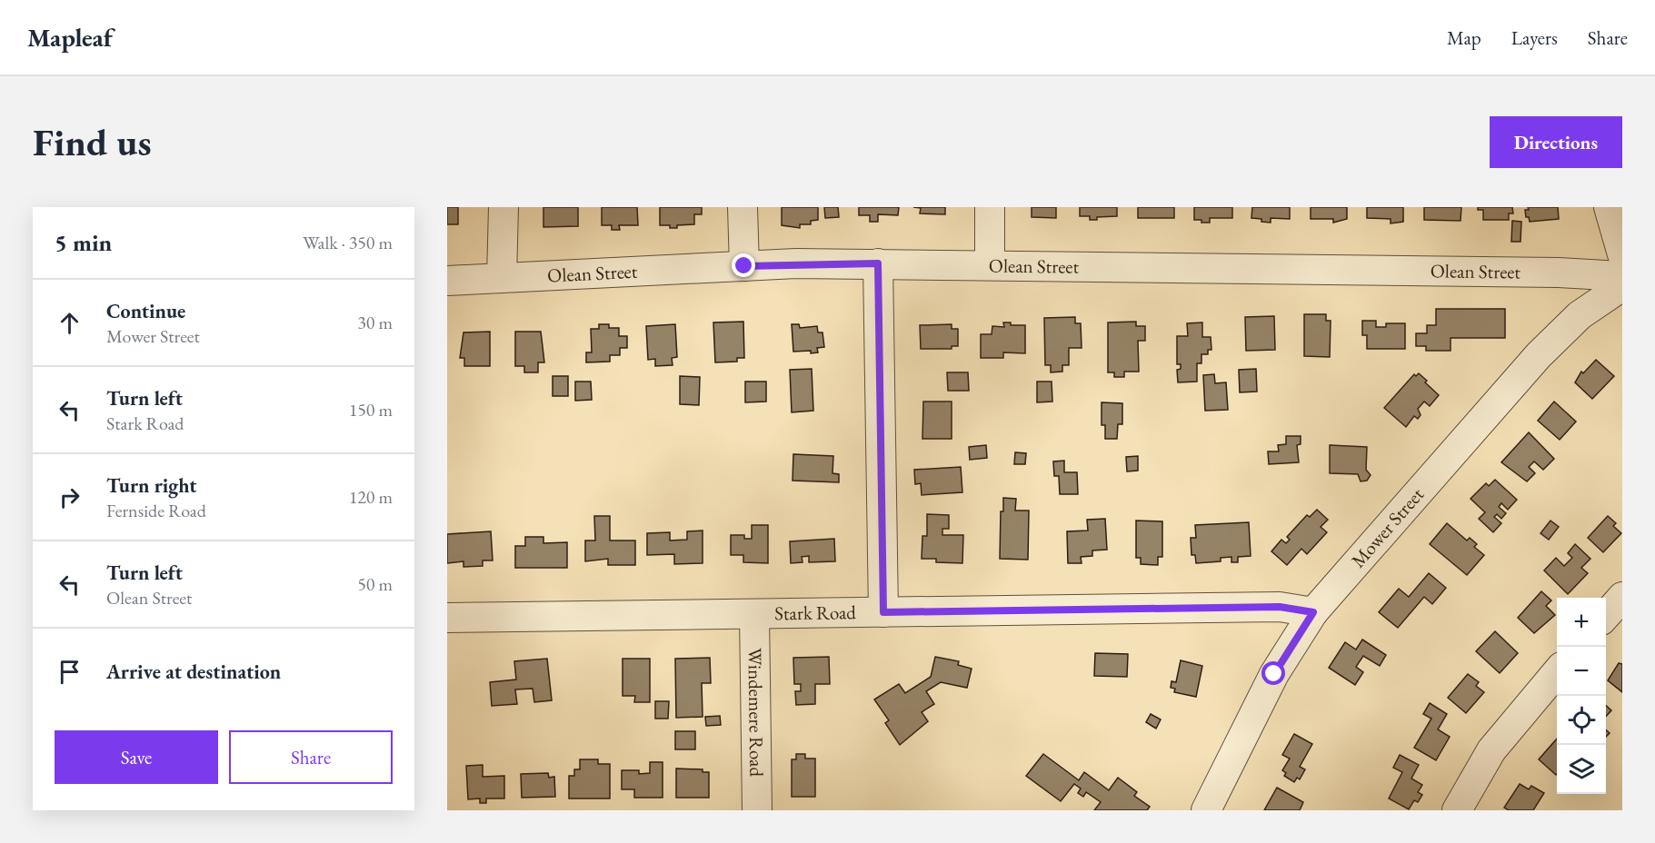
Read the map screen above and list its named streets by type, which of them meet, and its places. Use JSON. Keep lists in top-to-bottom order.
{
  "streets": {
    "street": [
      "Olean Street",
      "Mower Street",
      "Stark Road",
      "Windemere Road"
    ]
  },
  "crossings": [
    ["Mower Street", "Stark Road"],
    ["Stark Road", "Windemere Road"]
  ],
  "page": {
    "header": "Mapleaf",
    "nav": ["Map", "Layers", "Share"],
    "buttons": [
      "Directions",
      ["Save", "Share"]
    ],
    "title": "Find us",
    "heading": ["5 min", "Walk · 350 m"],
    "list": [
      ["Continue", "Mower Street", "30 m"],
      ["Turn left", "Stark Road", "150 m"],
      ["Turn right", "Fernside Road", "120 m"],
      ["Turn left", "Olean Street", "50 m"],
      "Arrive at destination"
    ],
    "map_buttons": ["+", "−"]
  }
}
